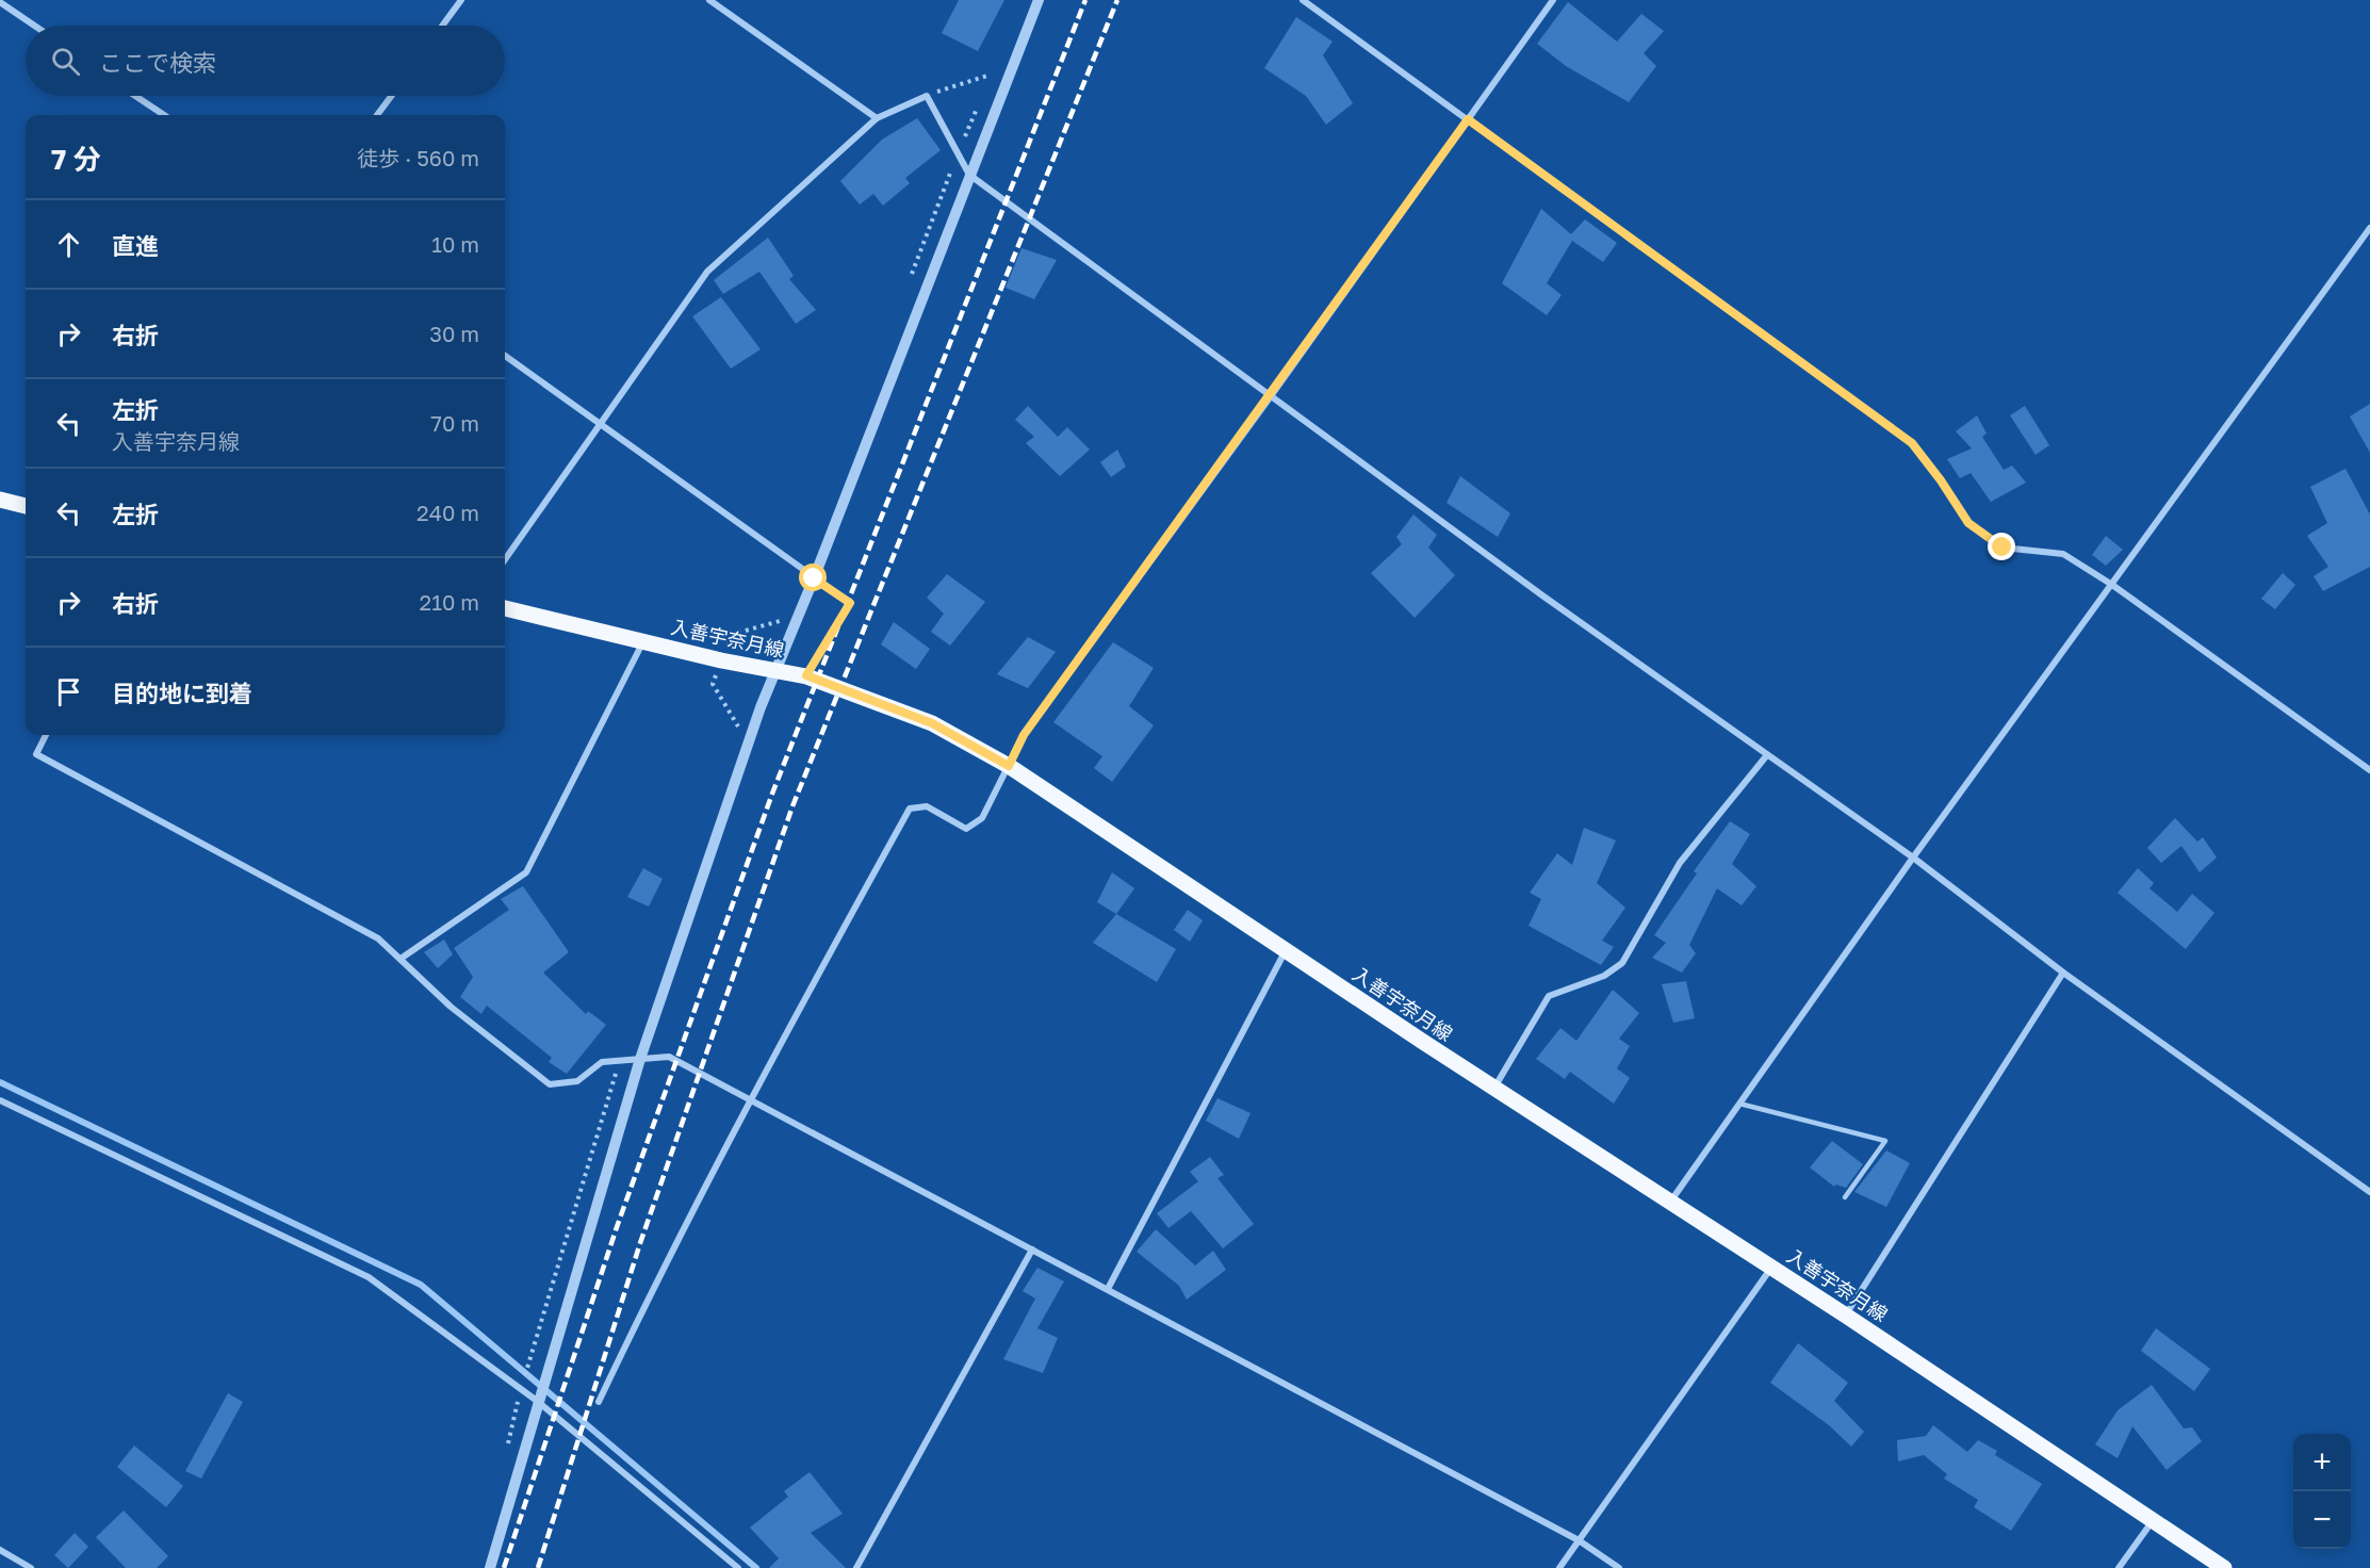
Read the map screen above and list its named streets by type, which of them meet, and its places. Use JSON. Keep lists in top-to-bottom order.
{
  "streets": {
    "main road": ["入善宇奈月線"]
  },
  "page": {
    "search": "ここで検索",
    "heading": ["7 分", "徒歩 · 560 m"],
    "list": [
      ["直進", "10 m"],
      ["右折", "30 m"],
      ["左折", "入善宇奈月線", "70 m"],
      ["左折", "240 m"],
      ["右折", "210 m"],
      "目的地に到着"
    ],
    "map_buttons": ["+", "−"]
  }
}
